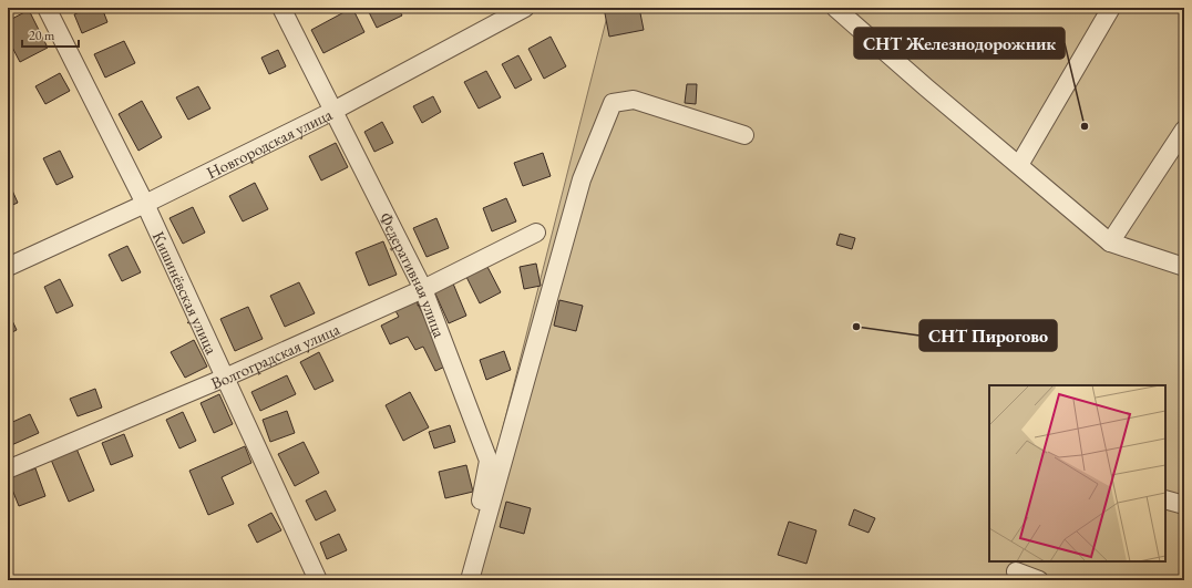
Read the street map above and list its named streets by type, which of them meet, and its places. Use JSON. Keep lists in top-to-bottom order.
{
  "streets": {
    "street": [
      "Новгородская улица",
      "Федеративная улица",
      "Кишинёвская улица",
      "Волгоградская улица"
    ]
  },
  "crossings": [
    ["Новгородская улица", "Федеративная улица"],
    ["Новгородская улица", "Кишинёвская улица"],
    ["Федеративная улица", "Волгоградская улица"],
    ["Кишинёвская улица", "Волгоградская улица"]
  ],
  "places": ["СНТ Железнодорожник", "СНТ Пирогово"],
  "scale_bar": "20 m"
}
